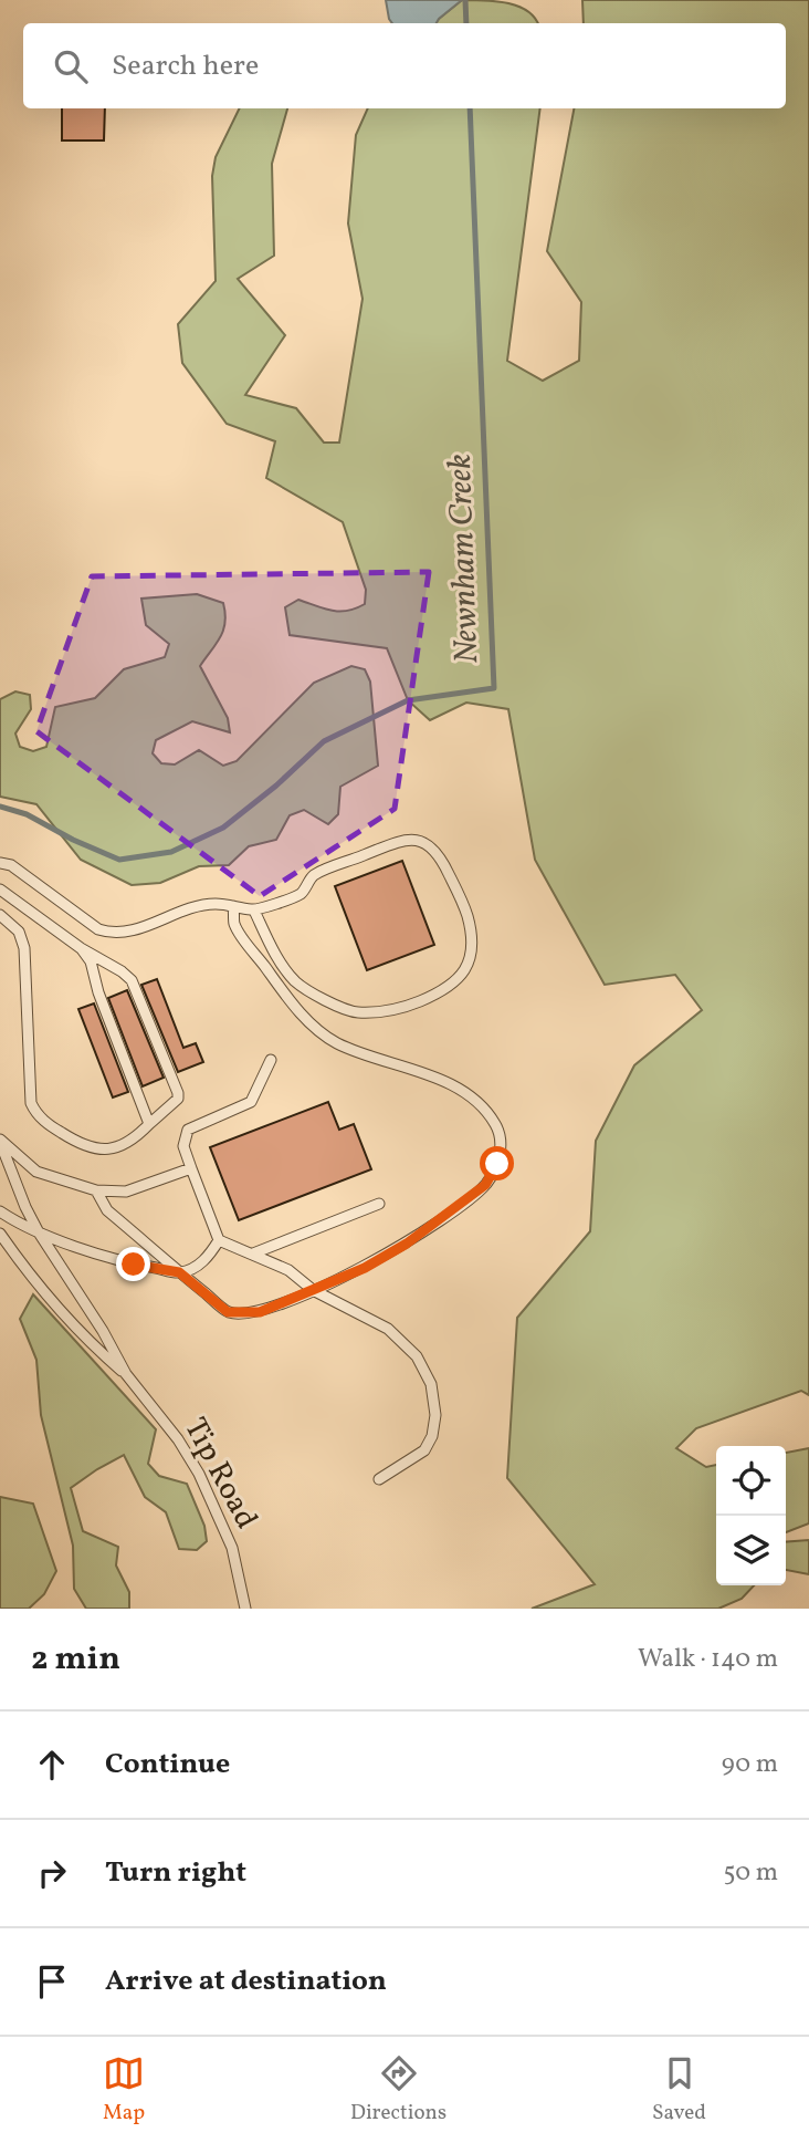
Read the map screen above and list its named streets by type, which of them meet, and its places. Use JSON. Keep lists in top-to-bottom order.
{
  "streets": {
    "lane": ["Tip Road"]
  },
  "water": ["Newnham Creek"],
  "page": {
    "search": "Search here",
    "heading": ["2 min", "Walk · 140 m"],
    "list": [
      ["Continue", "90 m"],
      ["Turn right", "50 m"],
      "Arrive at destination"
    ],
    "nav": ["Map", "Directions", "Saved"]
  }
}
